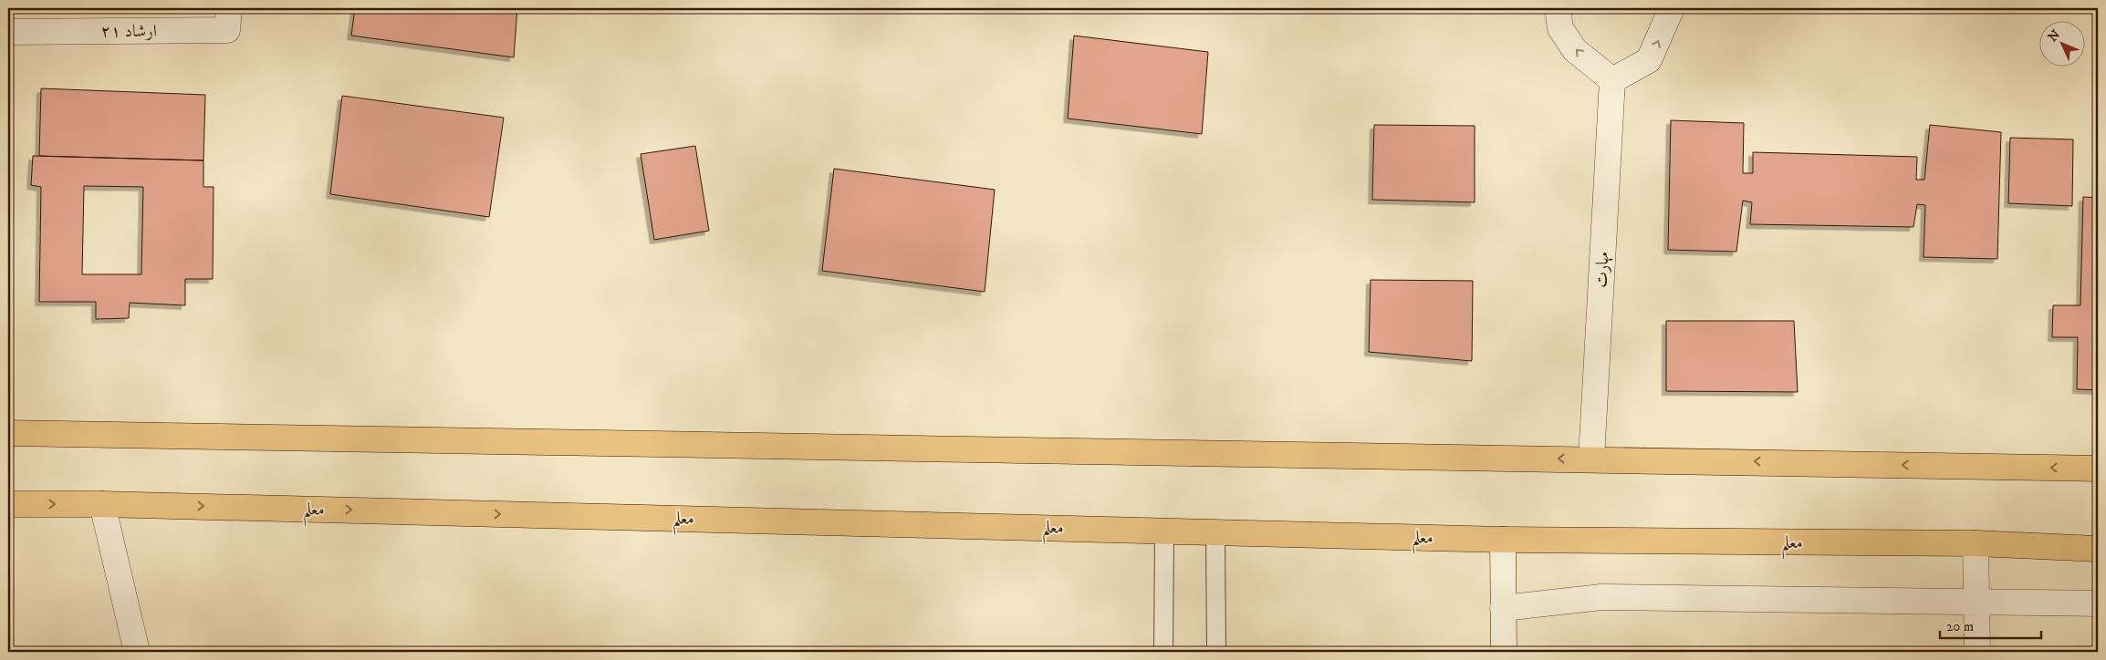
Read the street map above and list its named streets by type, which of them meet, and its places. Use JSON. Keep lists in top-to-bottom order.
{
  "streets": {
    "main road": ["معلم"],
    "street": ["ارشاد ۲۱", "مهارت"]
  },
  "scale_bar": "20 m",
  "north": "top left"
}
